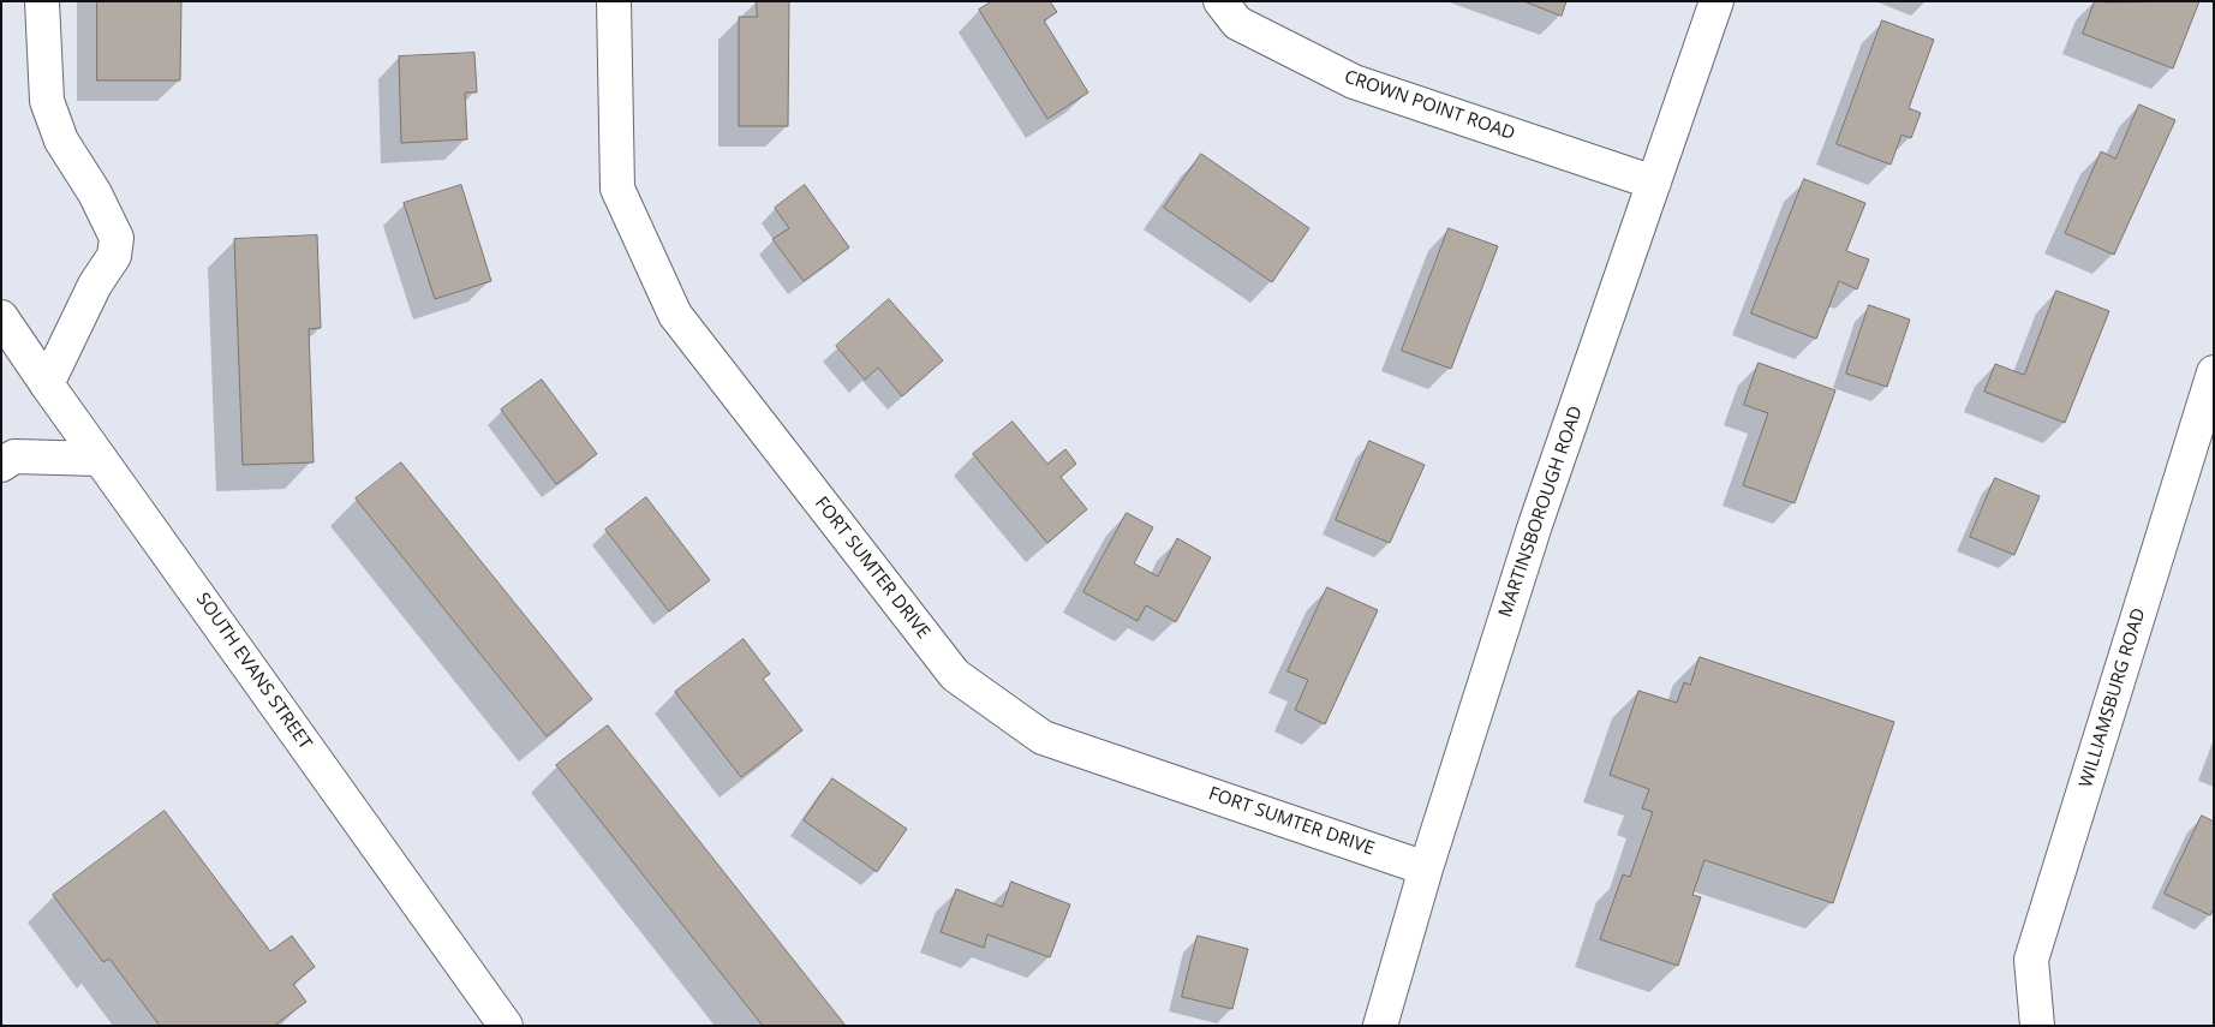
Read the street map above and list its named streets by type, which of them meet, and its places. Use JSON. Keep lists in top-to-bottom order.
{
  "streets": {
    "main road": [
      "CROWN POINT ROAD",
      "MARTINSBOROUGH ROAD",
      "FORT SUMTER DRIVE",
      "SOUTH EVANS STREET",
      "WILLIAMSBURG ROAD"
    ]
  },
  "crossings": [
    ["CROWN POINT ROAD", "MARTINSBOROUGH ROAD"],
    ["MARTINSBOROUGH ROAD", "FORT SUMTER DRIVE"]
  ]
}
